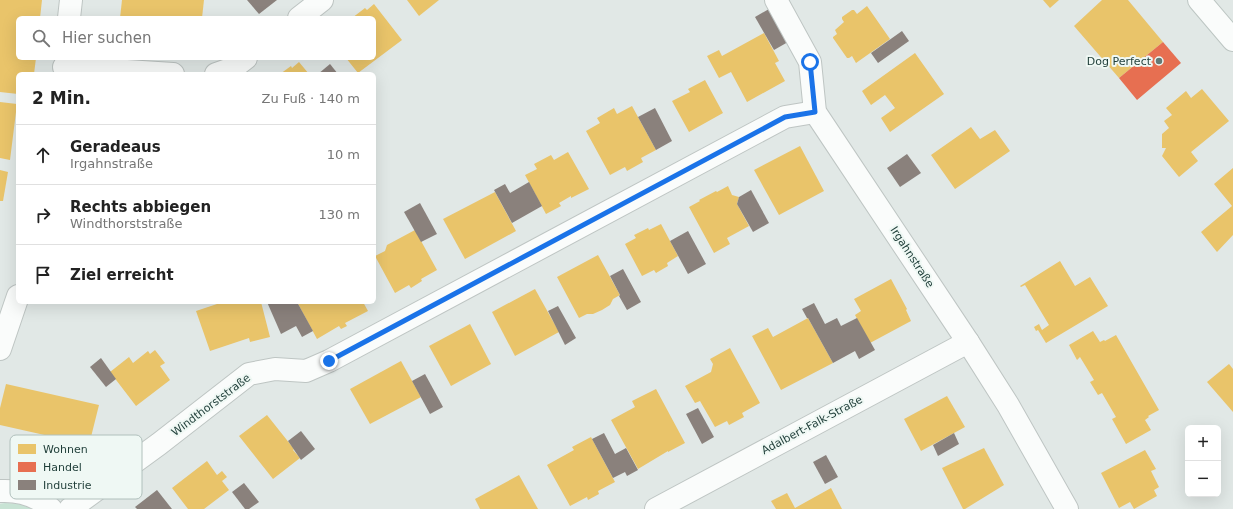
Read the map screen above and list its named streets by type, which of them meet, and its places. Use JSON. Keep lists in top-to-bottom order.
{
  "streets": {
    "street": ["Irgahnstraße", "Windthorststraße", "Adalbert-Falk-Straße"]
  },
  "crossings": [
    ["Irgahnstraße", "Windthorststraße"],
    ["Irgahnstraße", "Adalbert-Falk-Straße"]
  ],
  "places": ["Dog Perfect"],
  "legend": ["Wohnen", "Handel", "Industrie"],
  "page": {
    "search": "Hier suchen",
    "heading": ["2 Min.", "Zu Fuß · 140 m"],
    "list": [
      ["Geradeaus", "Irgahnstraße", "10 m"],
      ["Rechts abbiegen", "Windthorststraße", "130 m"],
      "Ziel erreicht"
    ],
    "map_buttons": ["+", "−"]
  }
}
